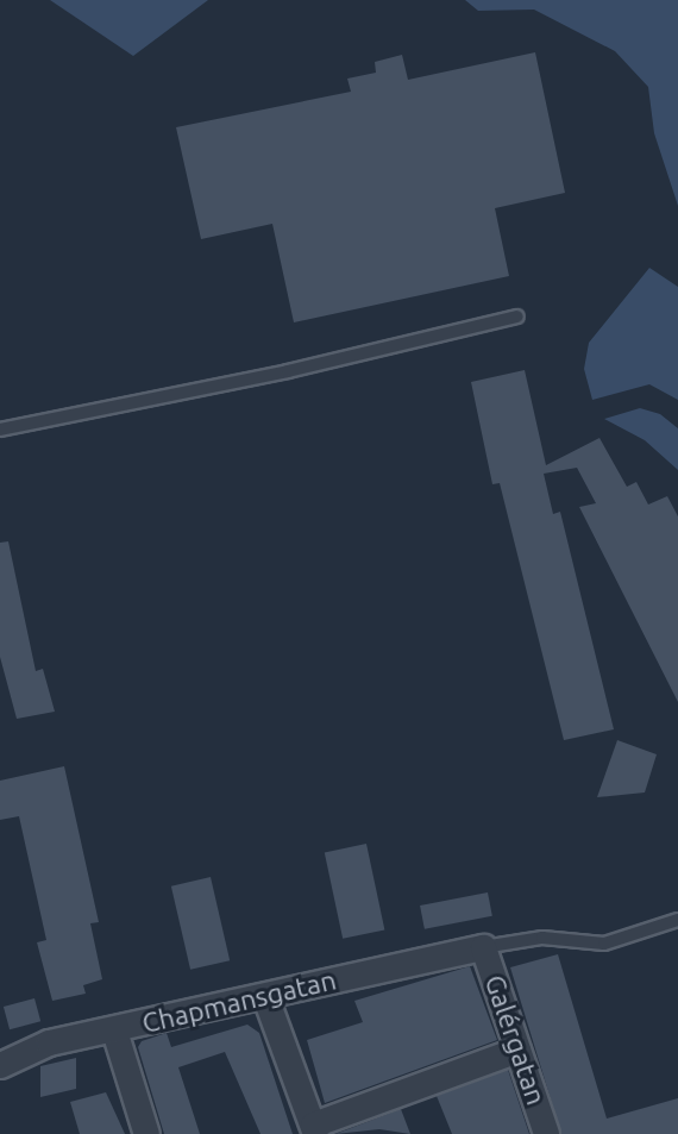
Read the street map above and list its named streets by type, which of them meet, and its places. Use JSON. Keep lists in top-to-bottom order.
{
  "streets": {
    "street": ["Chapmansgatan", "Galérgatan"]
  },
  "crossings": [
    ["Chapmansgatan", "Galérgatan"]
  ]
}
